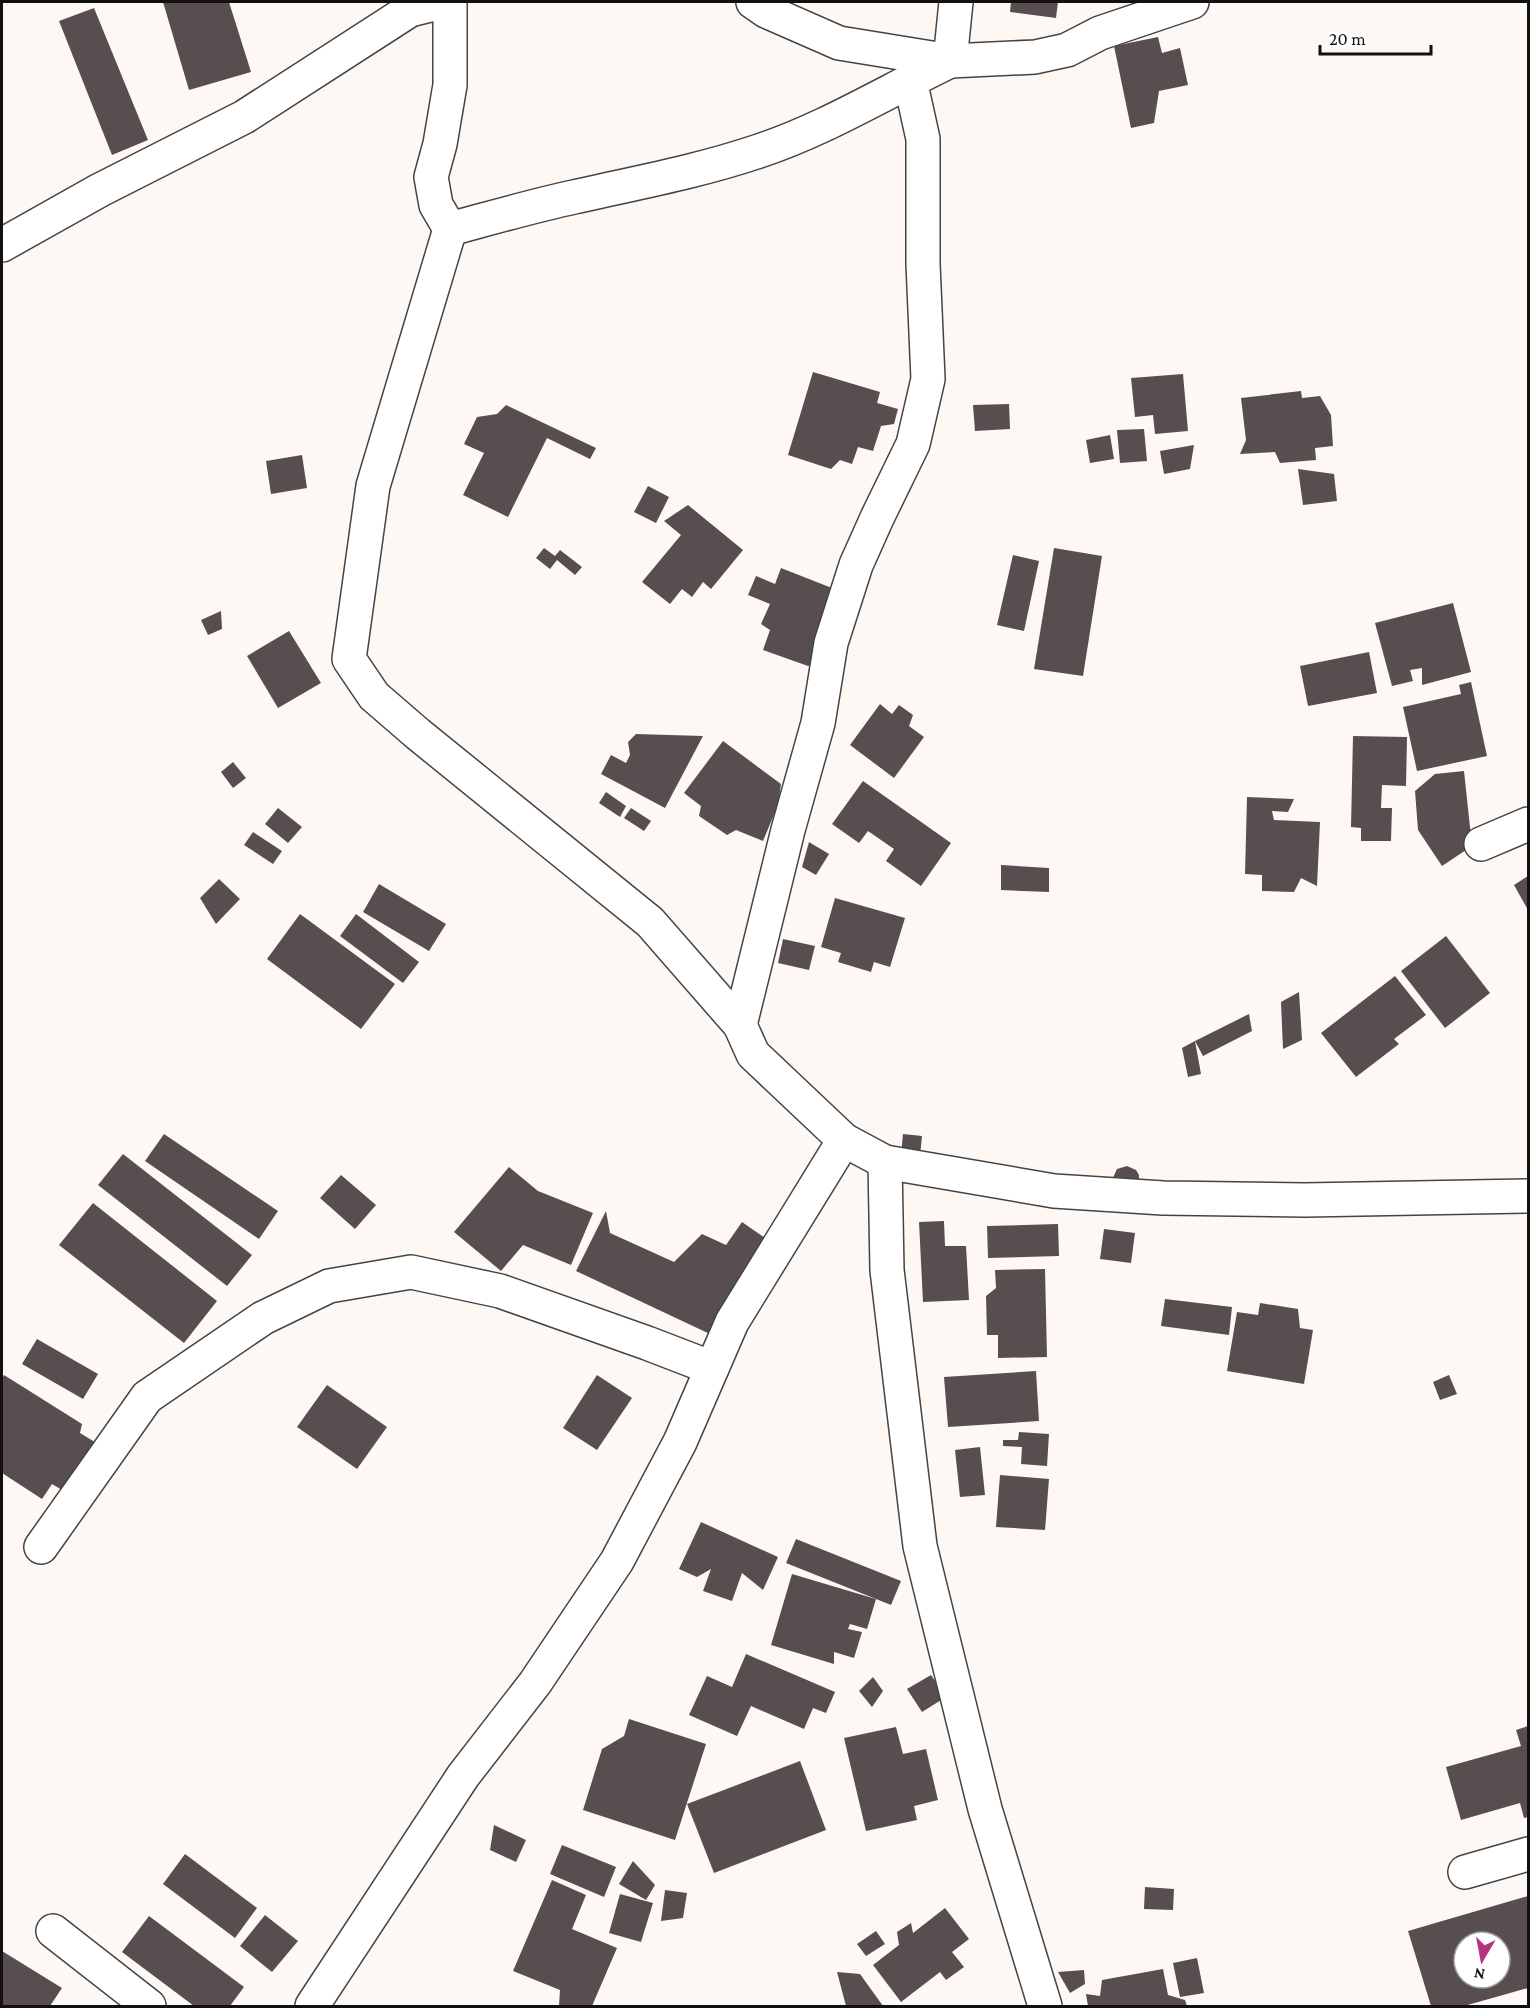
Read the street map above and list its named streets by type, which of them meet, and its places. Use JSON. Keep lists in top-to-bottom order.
{
  "scale_bar": "20 m",
  "north": "bottom"
}
